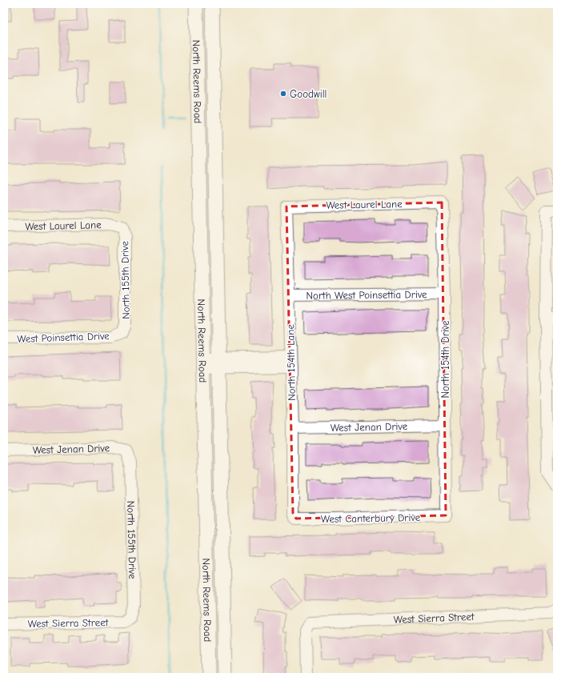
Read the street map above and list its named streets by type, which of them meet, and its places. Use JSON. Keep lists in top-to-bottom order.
{
  "streets": {
    "main road": ["North Reems Road"],
    "street": [
      "West Laurel Lane",
      "North 155th Drive",
      "North West Poinsettia Drive",
      "West Poinsettia Drive",
      "North 154th Drive",
      "North 154th Lane",
      "West Jenan Drive",
      "West Canterbury Drive",
      "West Sierra Street"
    ]
  },
  "crossings": [
    ["West Laurel Lane", "North 155th Drive"],
    ["West Laurel Lane", "North 154th Drive"],
    ["West Laurel Lane", "North 154th Lane"],
    ["North 155th Drive", "West Poinsettia Drive"],
    ["North 155th Drive", "West Jenan Drive"],
    ["North 155th Drive", "West Sierra Street"],
    ["North West Poinsettia Drive", "North 154th Drive"],
    ["North West Poinsettia Drive", "North 154th Lane"],
    ["North 154th Drive", "West Jenan Drive"],
    ["North 154th Drive", "West Canterbury Drive"],
    ["North 154th Lane", "West Jenan Drive"],
    ["North 154th Lane", "West Canterbury Drive"]
  ],
  "places": ["Goodwill"]
}
